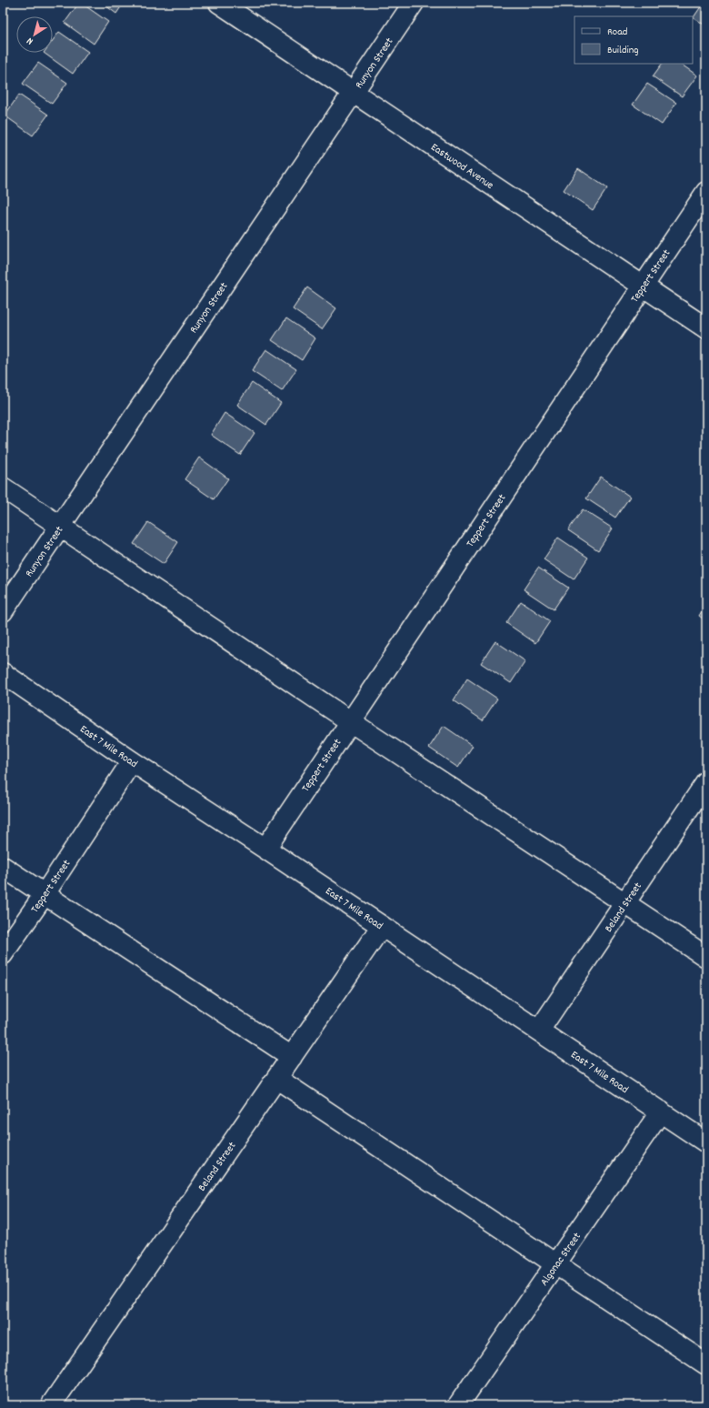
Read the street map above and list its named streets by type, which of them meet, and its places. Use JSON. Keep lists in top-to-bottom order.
{
  "streets": {
    "street": [
      "Runyon Street",
      "Eastwood Avenue",
      "Teppert Street",
      "East 7 Mile Road",
      "Beland Street",
      "Algonac Street"
    ]
  },
  "crossings": [
    ["Runyon Street", "Eastwood Avenue"],
    ["Eastwood Avenue", "Teppert Street"],
    ["Teppert Street", "East 7 Mile Road"],
    ["East 7 Mile Road", "Beland Street"],
    ["East 7 Mile Road", "Algonac Street"]
  ],
  "legend": ["Road", "Building"],
  "north": "bottom left"
}
